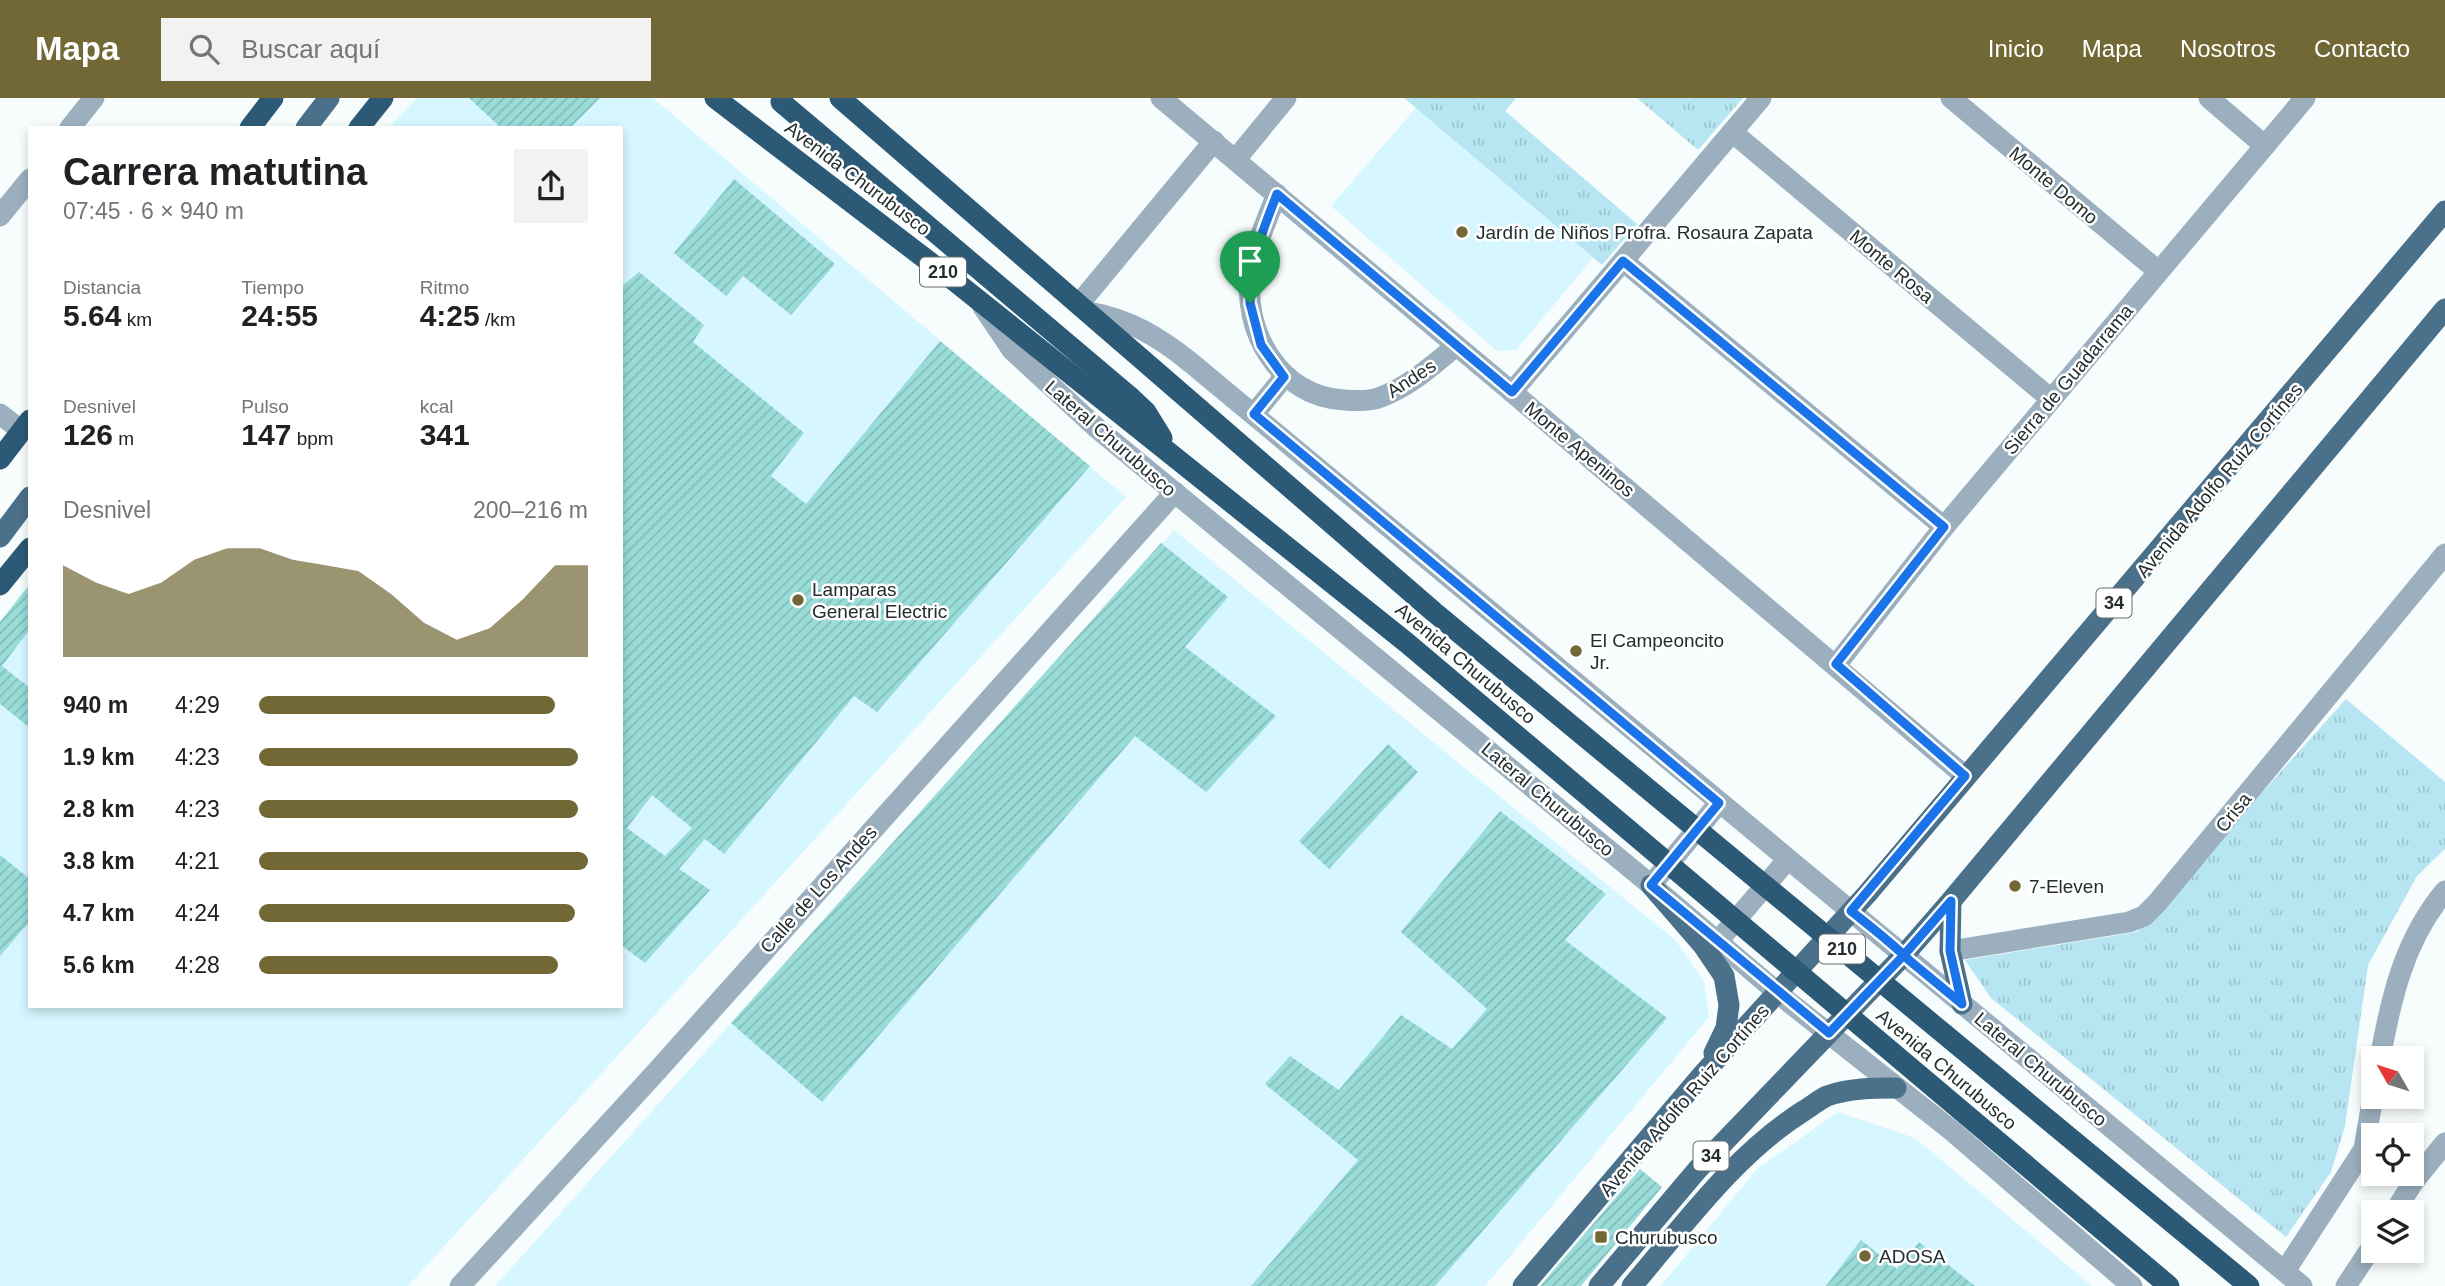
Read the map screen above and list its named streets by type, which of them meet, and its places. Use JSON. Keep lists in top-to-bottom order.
{
  "streets": {
    "highway": ["Avenida Churubusco", "210"],
    "main road": ["Avenida Adolfo Ruiz Cortínes", "34"],
    "street": [
      "Monte Domo",
      "Monte Rosa",
      "Andes",
      "Sierra de Guadarrama",
      "Lateral Churubusco",
      "Monte Apeninos",
      "Crisa",
      "Calle de Los Andes"
    ]
  },
  "crossings": [
    ["Avenida Churubusco", "Lateral Churubusco"],
    ["Monte Domo", "Sierra de Guadarrama"],
    ["Monte Rosa", "Sierra de Guadarrama"],
    ["Andes", "Monte Apeninos"],
    ["Sierra de Guadarrama", "Monte Apeninos"],
    ["Lateral Churubusco", "Avenida Adolfo Ruiz Cortínes"],
    ["Lateral Churubusco", "34"],
    ["Lateral Churubusco", "Calle de Los Andes"],
    ["Monte Apeninos", "Avenida Adolfo Ruiz Cortínes"]
  ],
  "places": {
    "other": [
      "Jardín de Niños Profra. Rosaura Zapata",
      "Lamparas General Electric",
      "El Campeoncito Jr.",
      "7-Eleven",
      "ADOSA"
    ],
    "transit": ["Churubusco"]
  },
  "north": "top left",
  "page": {
    "header": "Mapa",
    "search": "Buscar aquí",
    "nav": [
      "Inicio",
      "Mapa",
      "Nosotros",
      "Contacto"
    ],
    "heading": ["Carrera matutina", "07:45 · 6 × 940 m"],
    "stats": [
      ["Distancia", "5.64 km"],
      ["Tiempo", "24:55"],
      ["Ritmo", "4:25 /km"],
      ["Desnivel", "126 m"],
      ["Pulso", "147 bpm"],
      ["kcal", "341"]
    ],
    "chart": ["Desnivel", "200–216 m"],
    "list": [
      {
        "name": "940 m",
        "note": "4:29"
      },
      {
        "name": "1.9 km",
        "note": "4:23"
      },
      {
        "name": "2.8 km",
        "note": "4:23"
      },
      {
        "name": "3.8 km",
        "note": "4:21"
      },
      {
        "name": "4.7 km",
        "note": "4:24"
      },
      {
        "name": "5.6 km",
        "note": "4:28"
      }
    ]
  }
}
